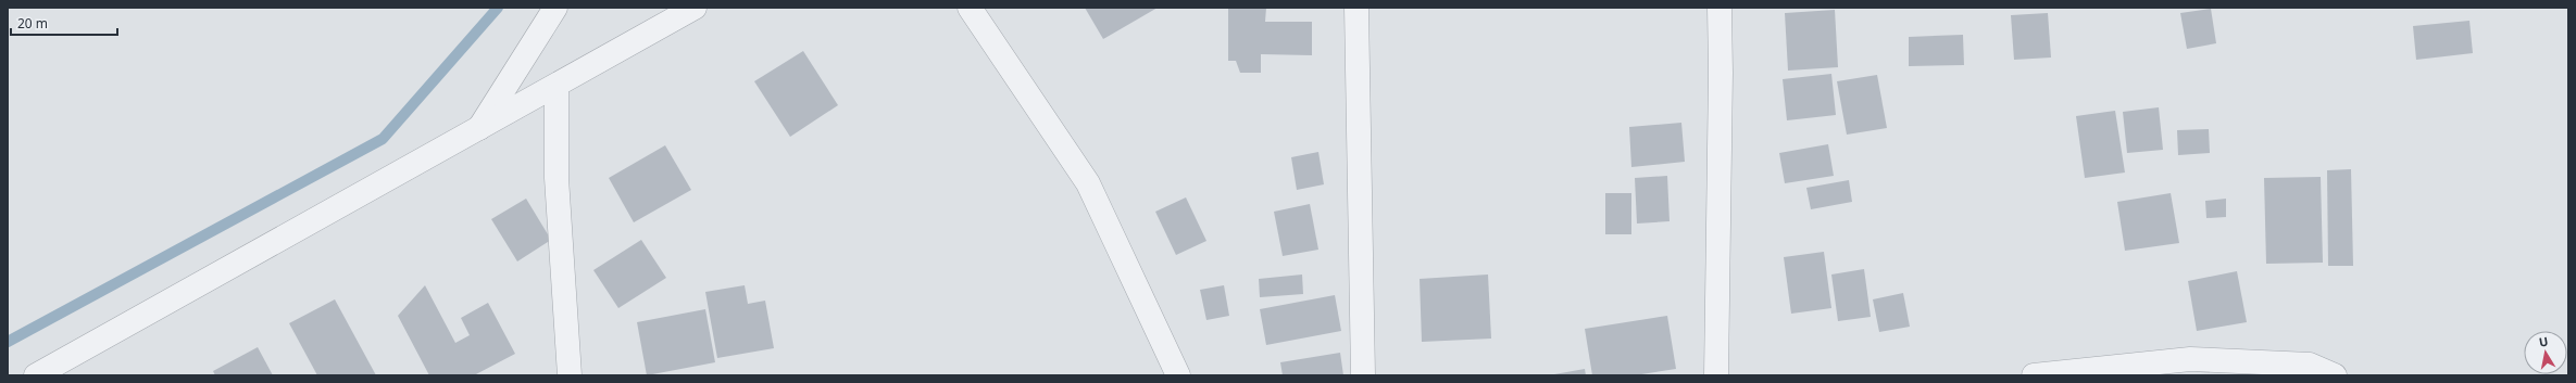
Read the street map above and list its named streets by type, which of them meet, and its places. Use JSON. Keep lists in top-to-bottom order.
{
  "scale_bar": "20 m",
  "north": "top"
}
